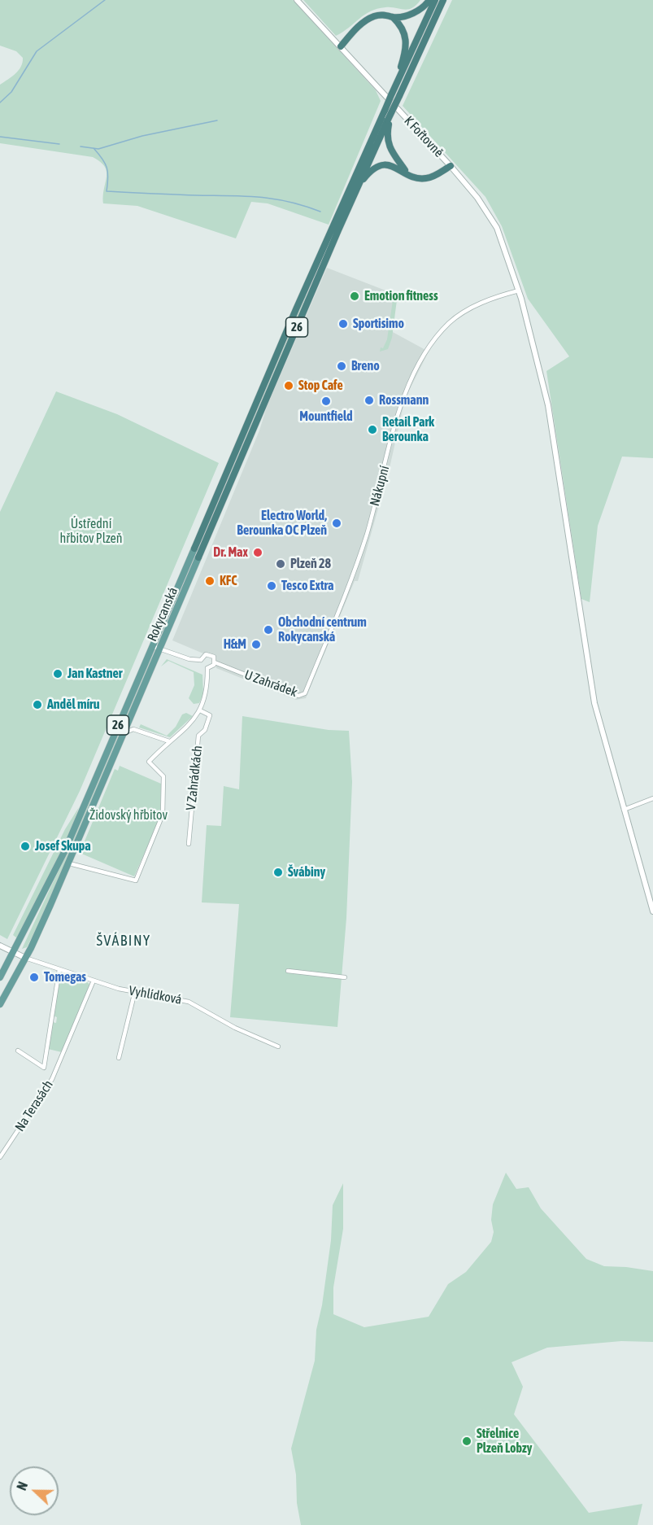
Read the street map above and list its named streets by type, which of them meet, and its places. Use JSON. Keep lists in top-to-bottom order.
{
  "streets": {
    "highway": ["26", "Rokycanská"],
    "street": [
      "K Fořtovně",
      "Nákupní",
      "U Zahrádek",
      "V Zahrádkách",
      "Vyhlídková",
      "Na Terasách"
    ]
  },
  "crossings": [
    ["K Fořtovně", "Nákupní"],
    ["26", "Rokycanská"],
    ["Nákupní", "U Zahrádek"],
    ["Rokycanská", "Vyhlídková"],
    ["Vyhlídková", "Na Terasách"]
  ],
  "districts": ["ŠVÁBINY"],
  "parks": ["Ústřední hřbitov Plzeň", "Židovský hřbitov"],
  "places": [
    "Emotion fitness",
    "Sportisimo",
    "Breno",
    "Stop Cafe",
    "Rossmann",
    "Mountfield",
    "Retail Park Berounka",
    "Electro World, Berounka OC Plzeň",
    "Dr. Max",
    "Plzeň 28",
    "KFC",
    "Tesco Extra",
    "Obchodní centrum Rokycanská",
    "H&M",
    "Jan Kastner",
    "Anděl míru",
    "Josef Skupa",
    "Švábiny",
    "Tomegas",
    "Střelnice Plzeň Lobzy"
  ],
  "north": "left"
}
